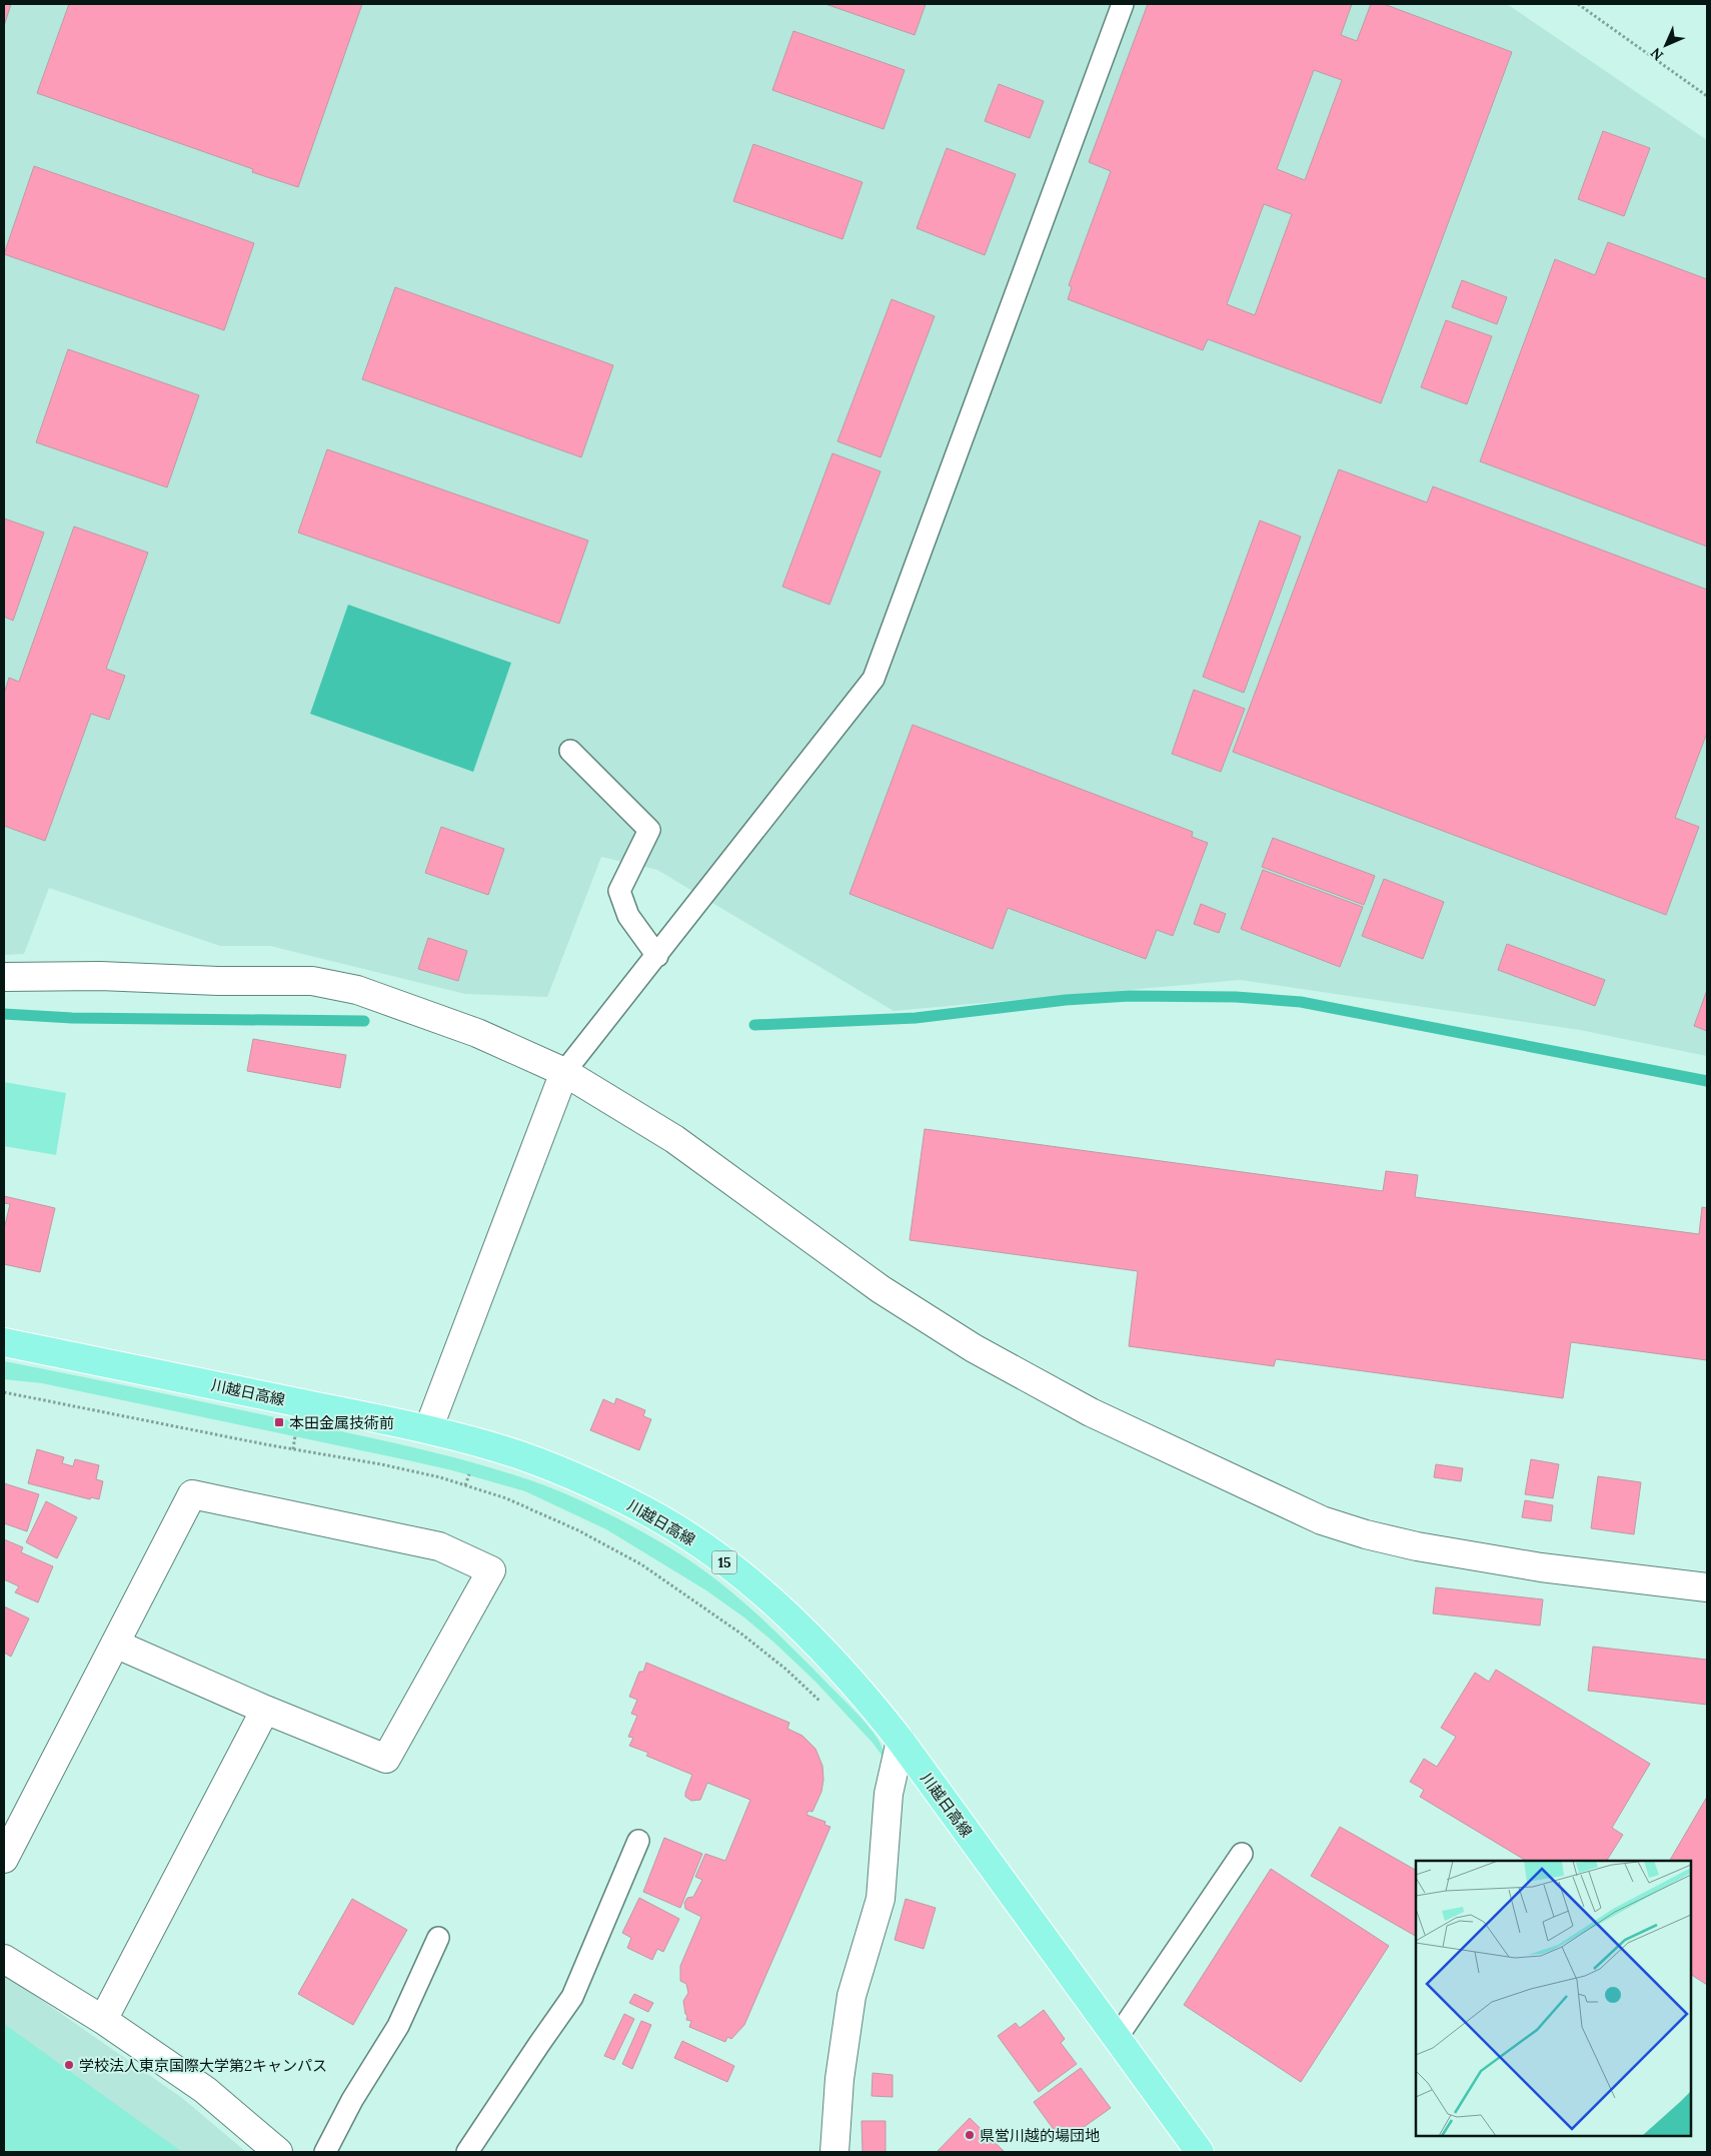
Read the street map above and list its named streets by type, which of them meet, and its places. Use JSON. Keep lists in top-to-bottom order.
{
  "streets": {
    "main road": ["川越日高線", "15"]
  },
  "places": {
    "transit": ["本田金属技術前"],
    "other": ["学校法人東京国際大学第2キャンパス", "県営川越的場団地"]
  },
  "north": "bottom left"
}
